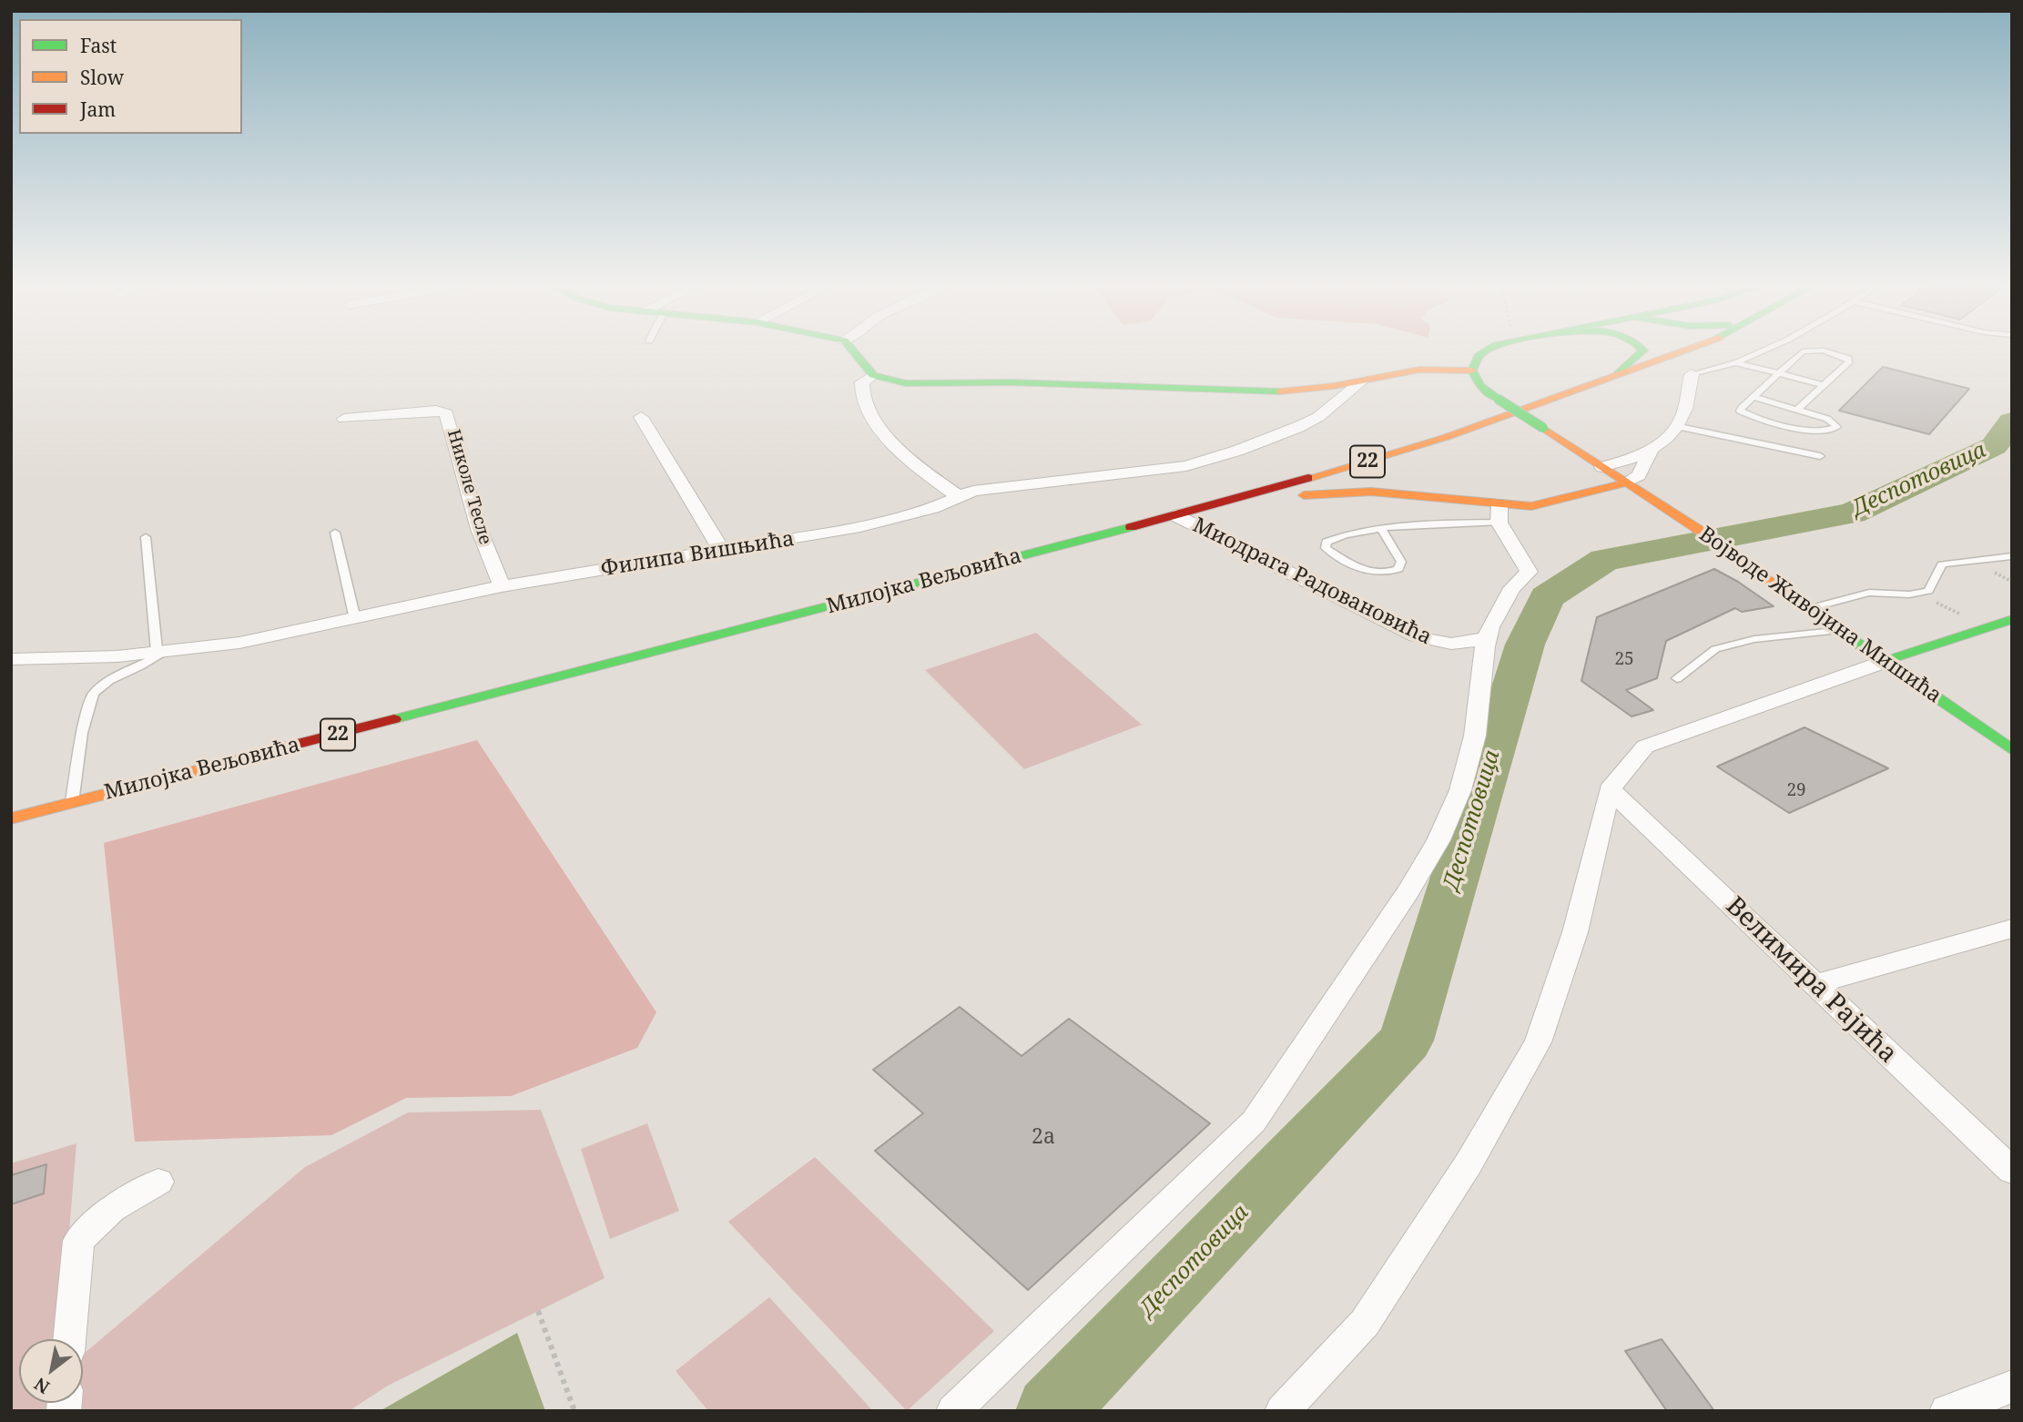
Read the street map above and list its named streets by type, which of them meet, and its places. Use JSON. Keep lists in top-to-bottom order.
{
  "streets": {
    "main road": ["22", "Милојка Вељовића", "Војводе Живојина Мишића"],
    "street": [
      "Николе Тесле",
      "Филипа Вишњића",
      "Миодрага Радовановића",
      "Велимира Рајића"
    ]
  },
  "crossings": [
    ["Николе Тесле", "Филипа Вишњића"],
    ["Милојка Вељовића", "Миодрага Радовановића"]
  ],
  "water": ["Деспотовица"],
  "house_numbers": ["25", "29", "2a"],
  "legend": ["Fast", "Slow", "Jam"],
  "north": "bottom left"
}
